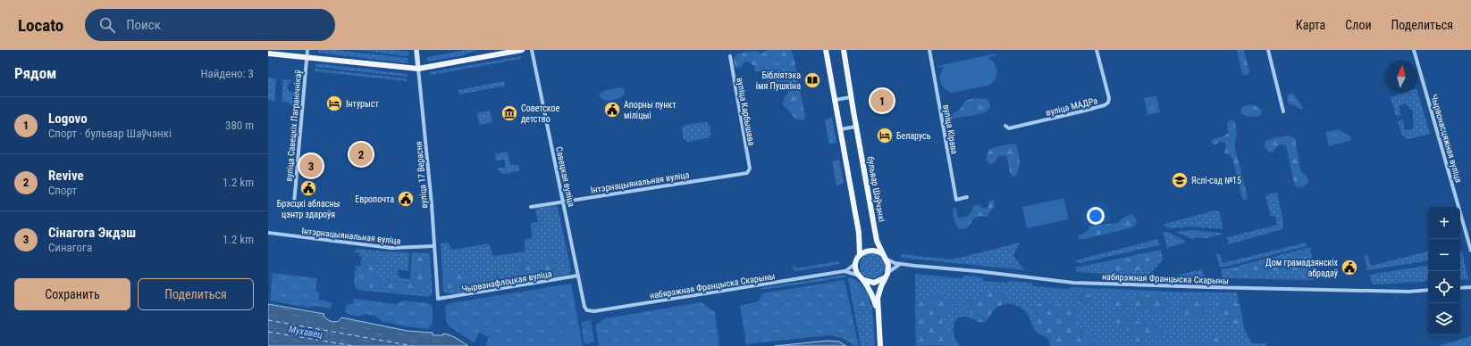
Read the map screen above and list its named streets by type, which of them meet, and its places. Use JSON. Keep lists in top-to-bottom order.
{
  "streets": {
    "main road": ["вуліца 17 Верасня", "бульвар Шаўчэнкі"],
    "street": [
      "вуліца МАДРа",
      "вуліца Карбышава",
      "вуліца Савецкіх Пагранічнікаў",
      "вуліца Кірава",
      "Чырвонасцяжная вуліца",
      "Савецкая вуліца",
      "Інтэрнацыянальная вуліца",
      "набярэжная Францыска Скарыны",
      "Чырванафлоцкая вуліца"
    ]
  },
  "crossings": [
    ["вуліца Карбышава", "Інтэрнацыянальная вуліца"],
    ["вуліца 17 Верасня", "Інтэрнацыянальная вуліца"],
    ["вуліца 17 Верасня", "Чырванафлоцкая вуліца"],
    ["Савецкая вуліца", "Інтэрнацыянальная вуліца"],
    ["Савецкая вуліца", "набярэжная Францыска Скарыны"],
    ["Савецкая вуліца", "Чырванафлоцкая вуліца"],
    ["бульвар Шаўчэнкі", "набярэжная Францыска Скарыны"]
  ],
  "water": ["Мухавец"],
  "places": {
    "library": ["Бібліятэка імя Пушкіна"],
    "hotel": ["Інтурыст", "Беларусь"],
    "public building": [
      "Апорны пункт міліцыі",
      "Брэсцкі абласны цэнтр здароўя",
      "Европочта",
      "Дом грамадзянскіх абрадаў"
    ],
    "museum": ["Советское детство"],
    "school or university": ["Яслі-сад №15"]
  },
  "north": "top",
  "page": {
    "header": "Locato",
    "search": "Поиск",
    "nav": ["Карта", "Слои", "Поделиться"],
    "heading": ["Рядом", "Найдено: 3"],
    "pins": ["1", "2", "3"],
    "list": [
      {
        "mark": "1",
        "name": "Logovo",
        "note": "Спорт · бульвар Шаўчэнкі",
        "value": "380 m"
      },
      {
        "mark": "2",
        "name": "Revive",
        "note": "Спорт",
        "value": "1.2 km"
      },
      {
        "mark": "3",
        "name": "Сінагога Экдэш",
        "note": "Синагога",
        "value": "1.2 km"
      }
    ],
    "map_buttons": ["+", "−"],
    "buttons": ["Сохранить", "Поделиться"]
  }
}
